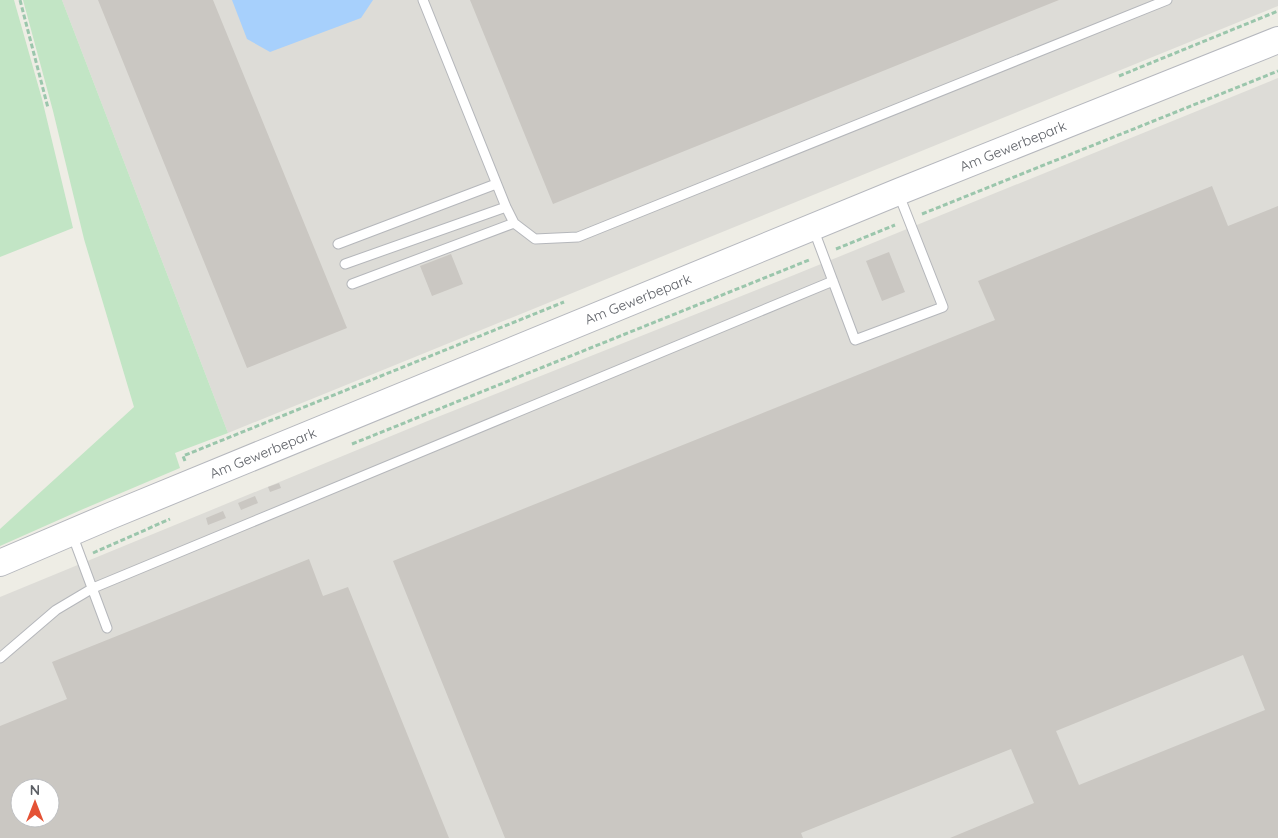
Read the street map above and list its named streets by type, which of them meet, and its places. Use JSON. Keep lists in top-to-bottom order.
{
  "streets": {
    "street": ["Am Gewerbepark"]
  },
  "north": "top"
}
